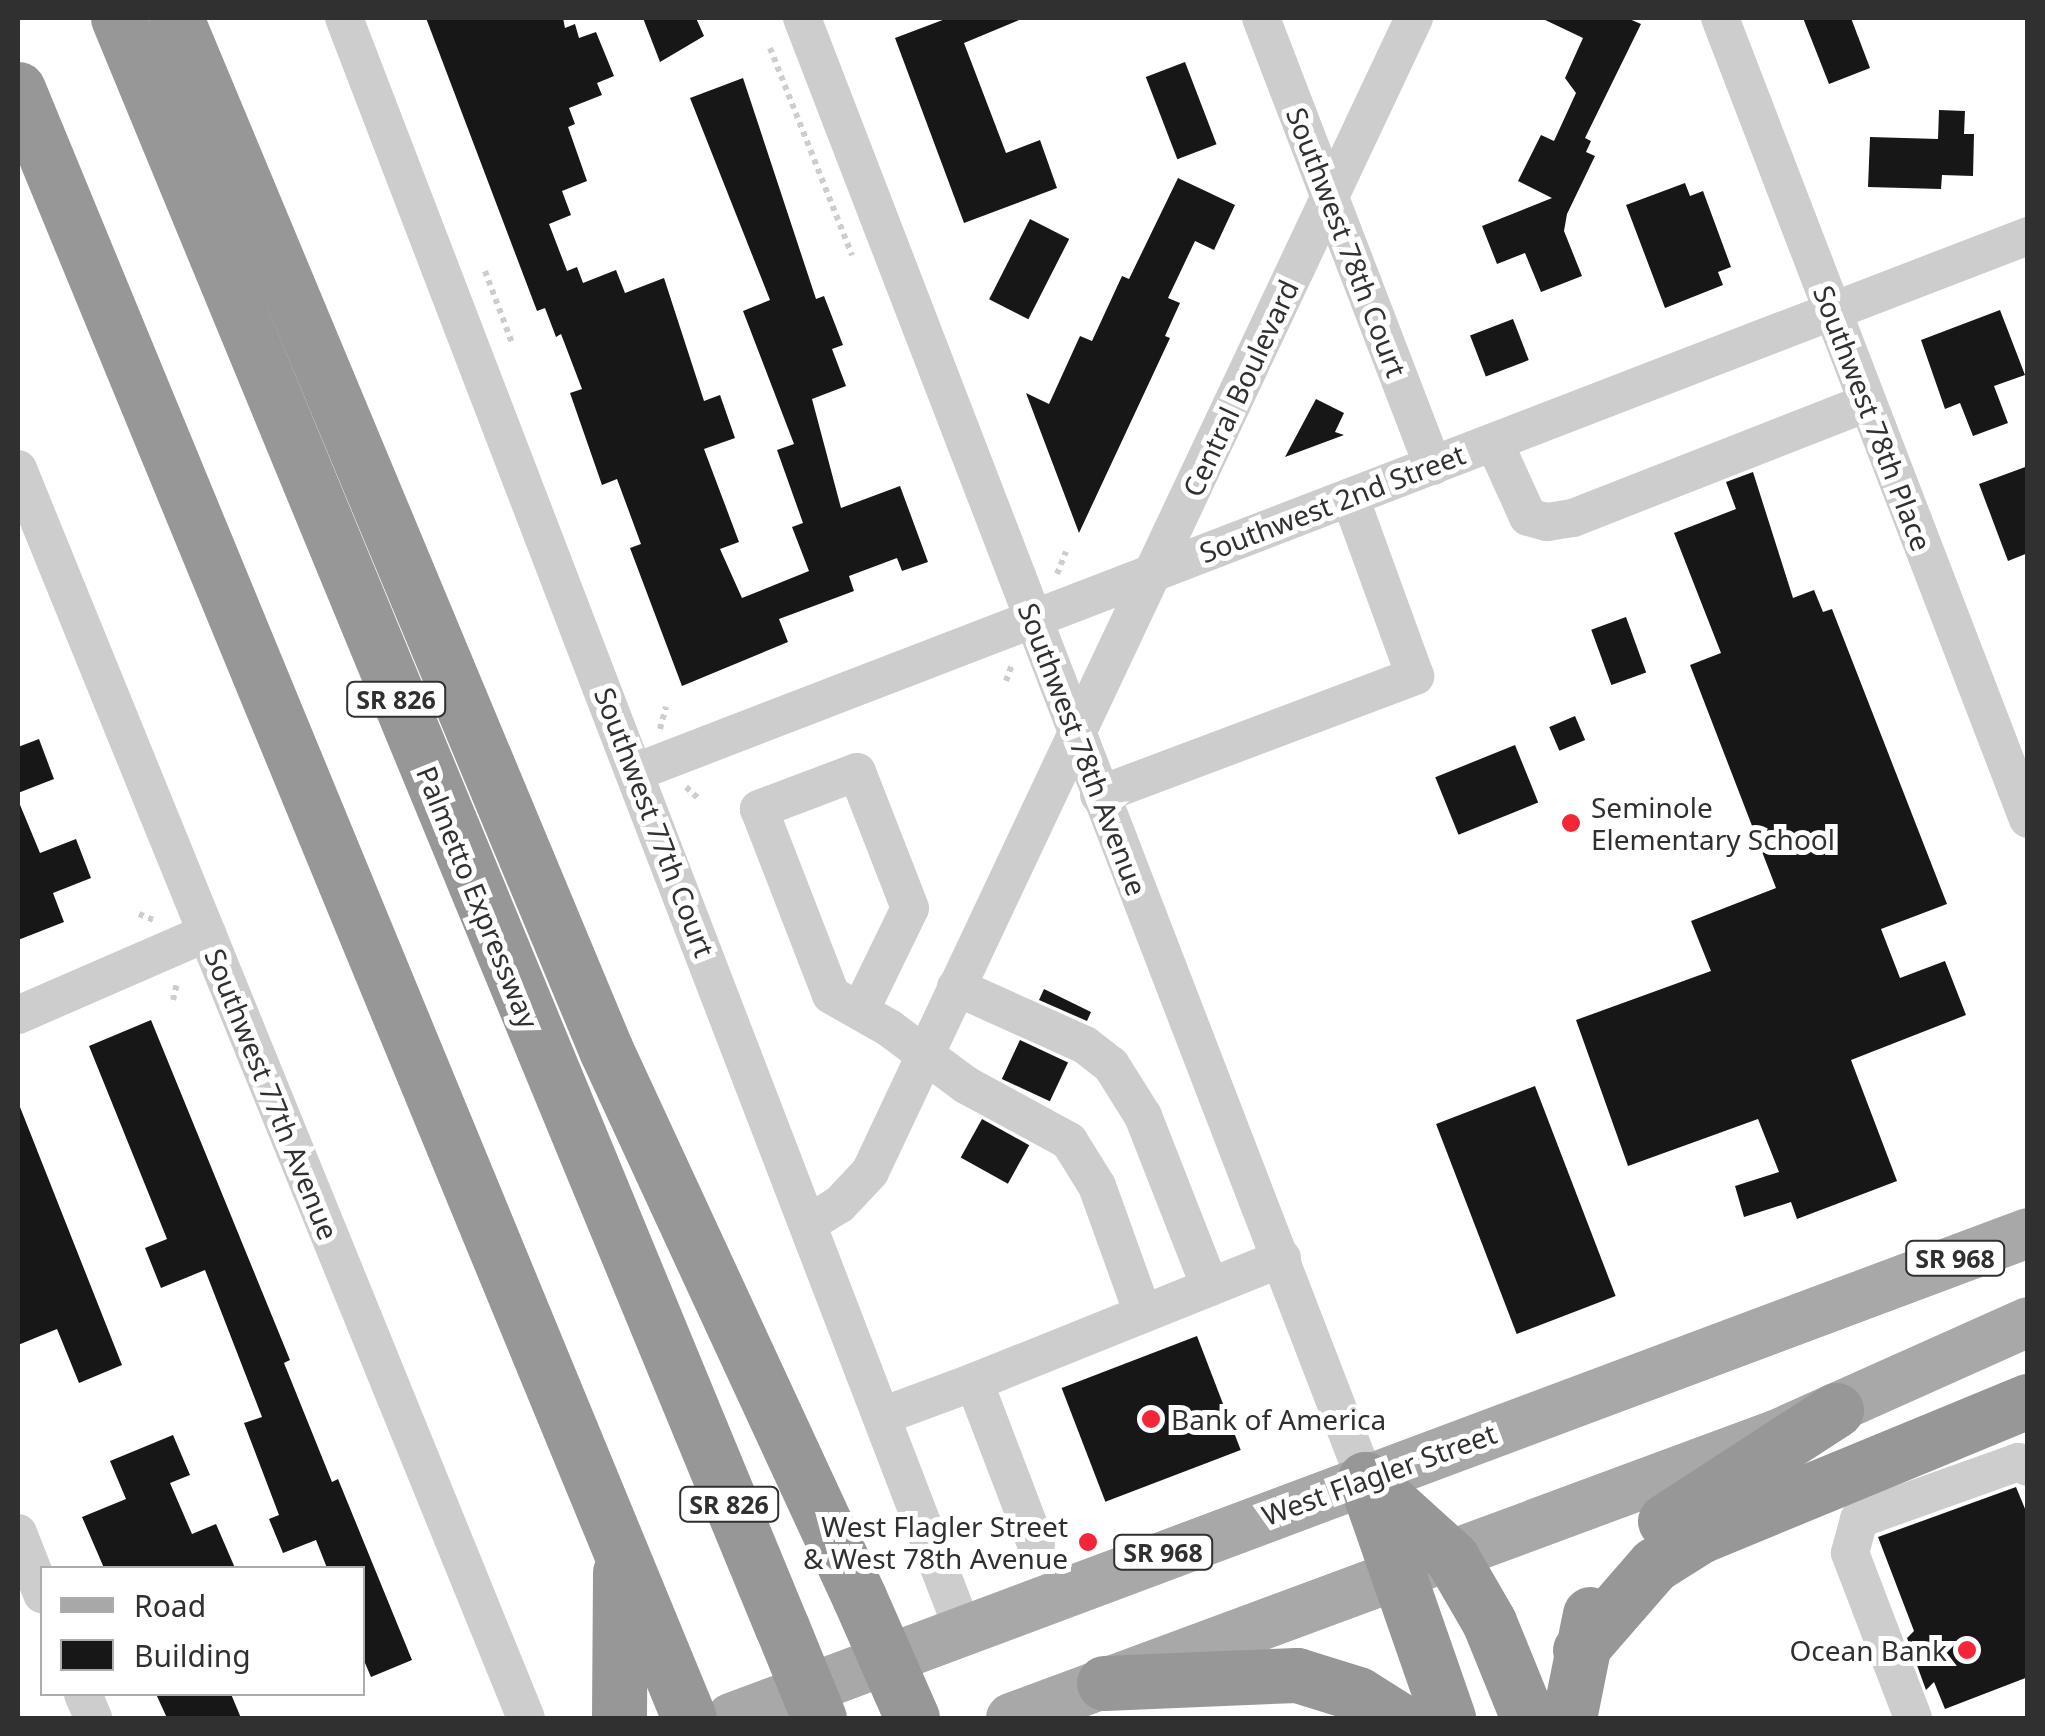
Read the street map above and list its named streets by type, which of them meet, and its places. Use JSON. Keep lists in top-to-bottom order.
{
  "streets": {
    "highway": ["SR 826", "Palmetto Expressway"],
    "main road": ["SR 968", "West Flagler Street"],
    "street": [
      "Southwest 78th Court",
      "Central Boulevard",
      "Southwest 78th Place",
      "Southwest 2nd Street",
      "Southwest 78th Avenue",
      "Southwest 77th Court",
      "Southwest 77th Avenue"
    ]
  },
  "crossings": [
    ["Southwest 78th Court", "Central Boulevard"],
    ["Southwest 78th Court", "Southwest 2nd Street"],
    ["Central Boulevard", "Southwest 2nd Street"],
    ["Central Boulevard", "Southwest 78th Avenue"],
    ["Central Boulevard", "Southwest 77th Court"],
    ["Southwest 78th Place", "Southwest 2nd Street"],
    ["Southwest 2nd Street", "Southwest 78th Avenue"],
    ["Southwest 2nd Street", "Southwest 77th Court"],
    ["Southwest 78th Avenue", "West Flagler Street"],
    ["Southwest 77th Court", "West Flagler Street"]
  ],
  "places": [
    "Seminole Elementary School",
    "Bank of America",
    "West Flagler Street & West 78th Avenue",
    "Ocean Bank"
  ],
  "legend": ["Road", "Building"]
}
